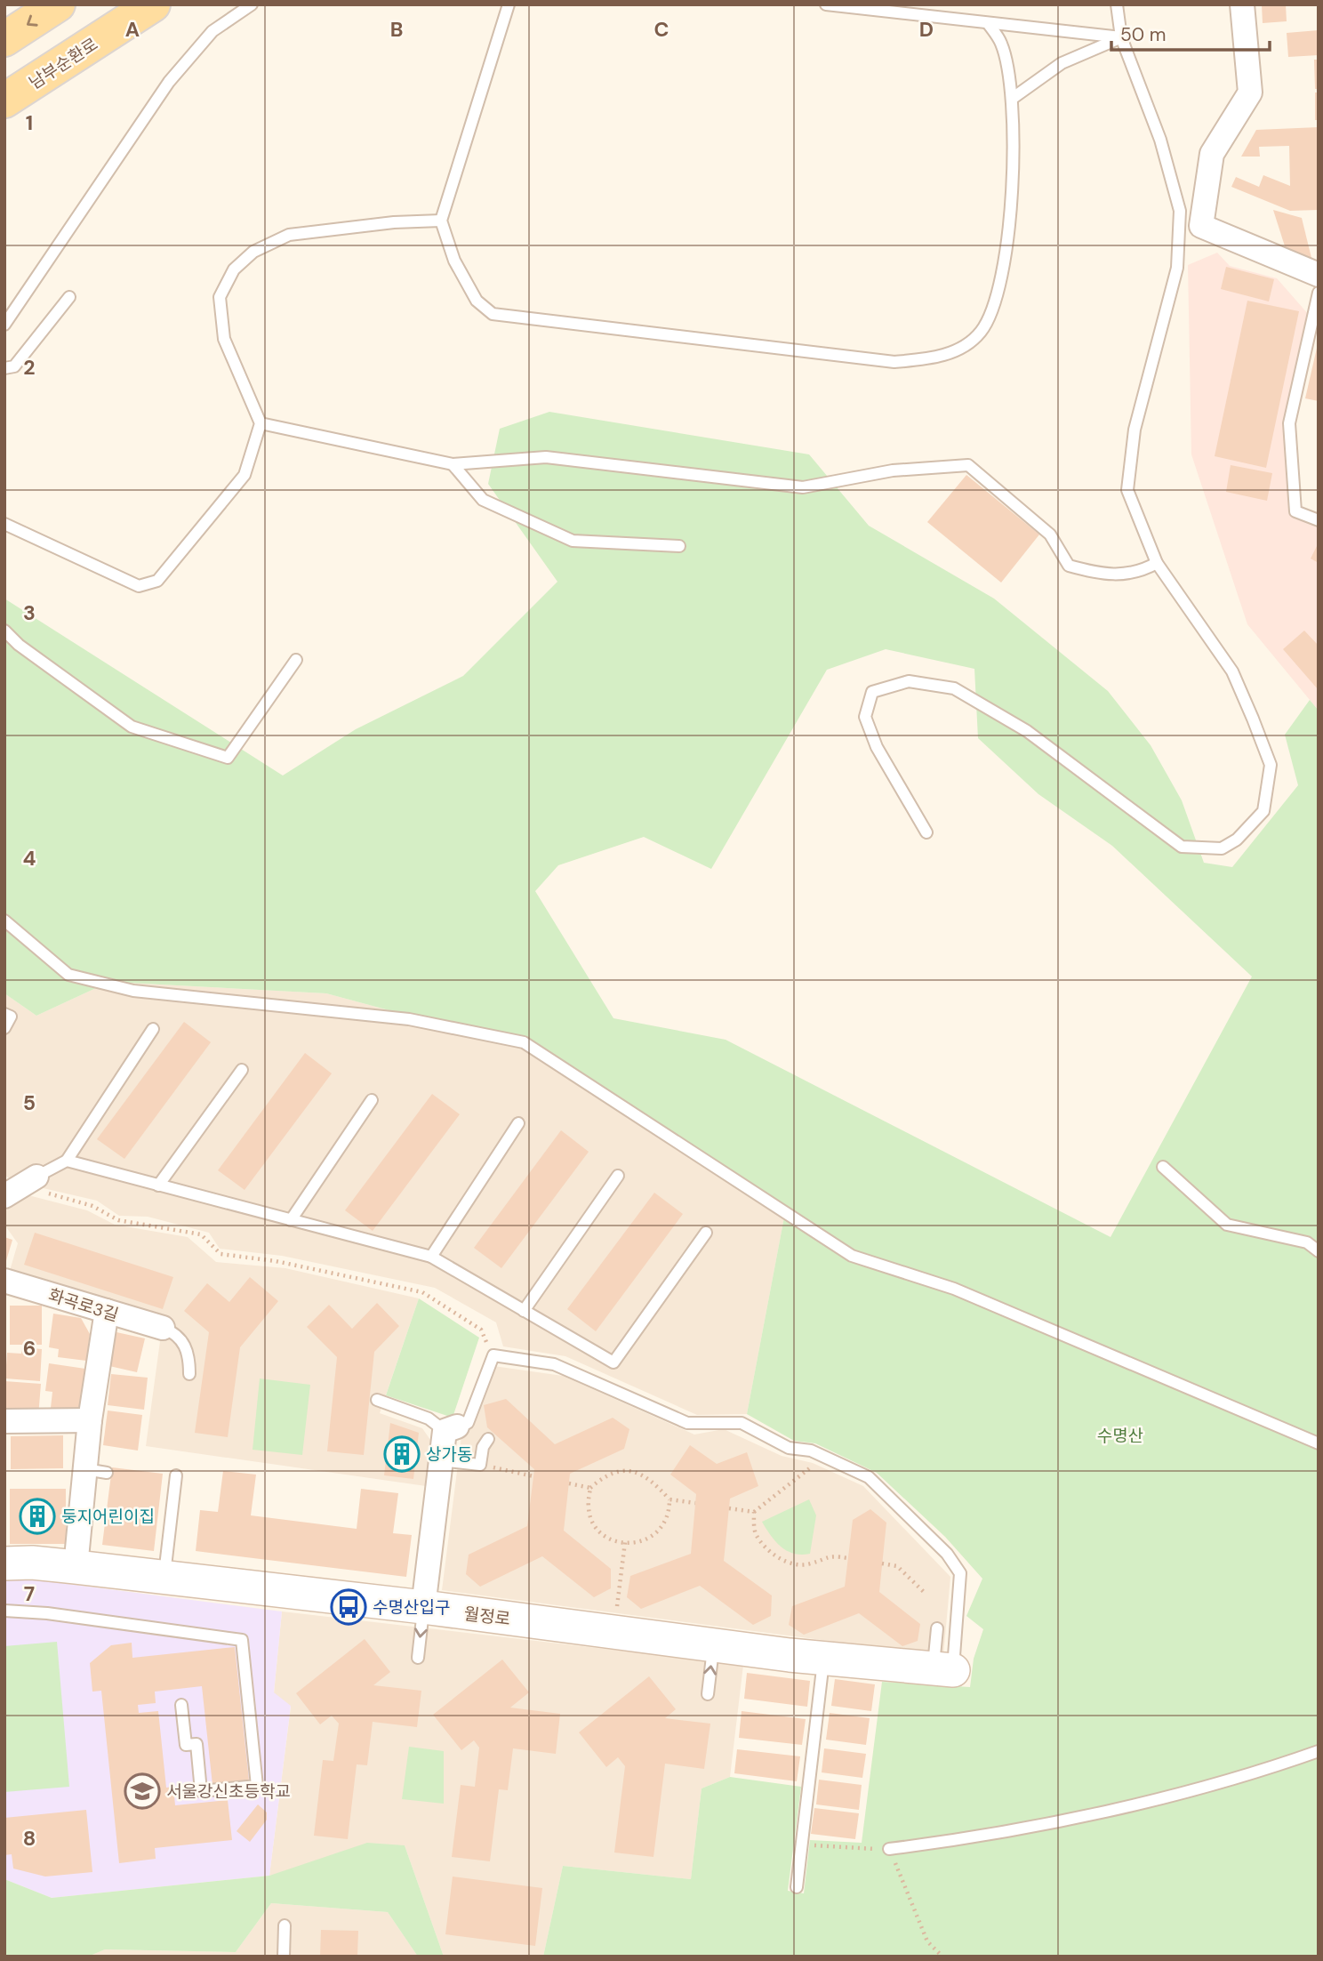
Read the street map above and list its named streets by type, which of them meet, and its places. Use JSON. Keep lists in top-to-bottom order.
{
  "streets": {
    "main road": ["남부순환로"],
    "street": ["화곡로3길", "월정로"]
  },
  "parks": ["수명산"],
  "places": {
    "building": ["상가동", "둥지어린이집"],
    "bus stop": ["수명산입구"],
    "school or university": ["서울강신초등학교"]
  },
  "scale_bar": "50 m",
  "grid": {
    "columns": [
      "A",
      "B",
      "C",
      "D"
    ],
    "rows": [
      "1",
      "2",
      "3",
      "4",
      "5",
      "6",
      "7",
      "8"
    ]
  }
}
